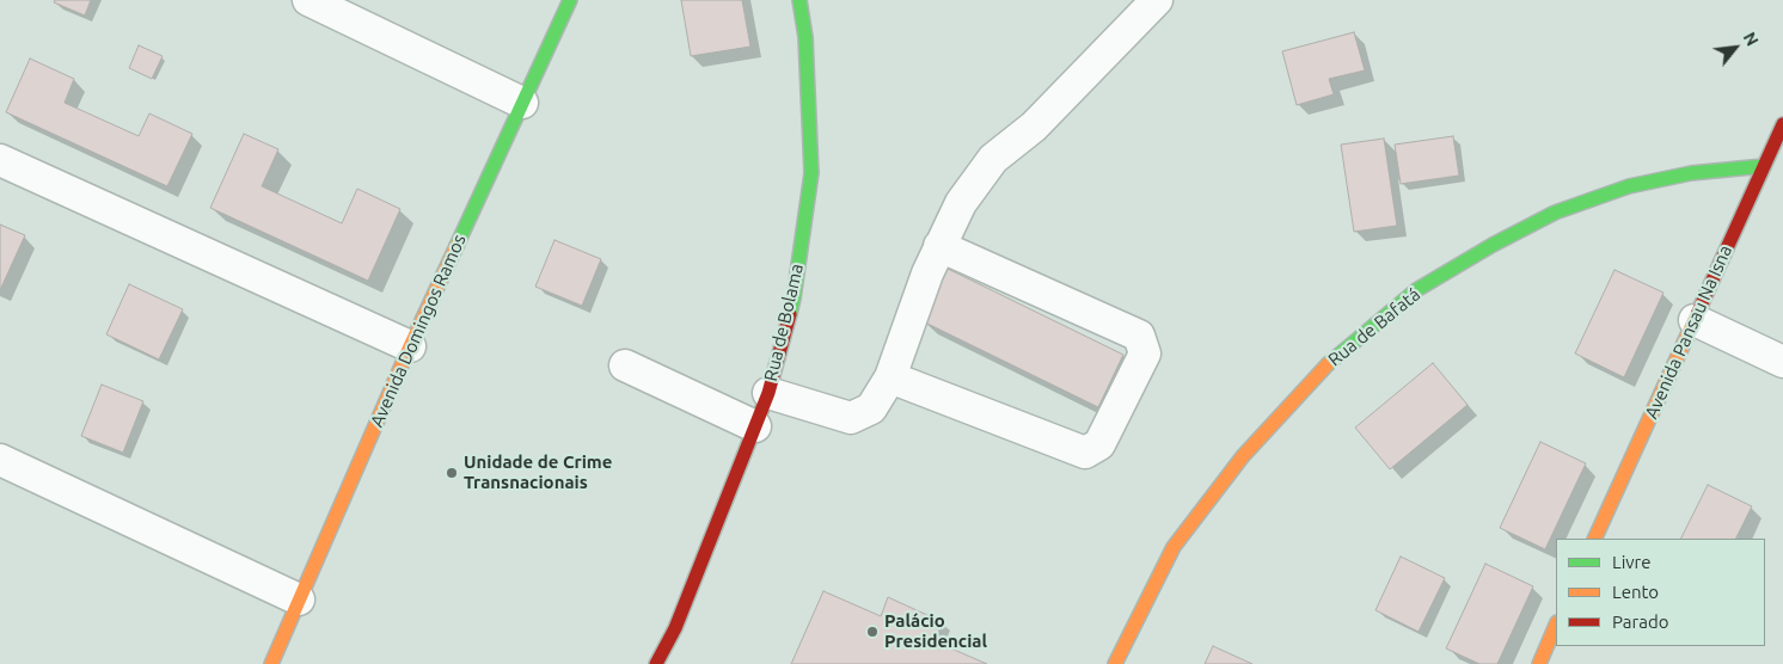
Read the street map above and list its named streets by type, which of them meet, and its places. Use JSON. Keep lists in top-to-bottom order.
{
  "streets": {
    "street": [
      "Rua de Bolama",
      "Rua de Bafatá",
      "Avenida Domingos Ramos",
      "Avenida Pansau Na Isna"
    ]
  },
  "crossings": [
    ["Rua de Bafatá", "Avenida Pansau Na Isna"]
  ],
  "places": ["Unidade de Crime Transnacionais", "Palácio Presidencial"],
  "legend": ["Livre", "Lento", "Parado"],
  "north": "top right"
}
